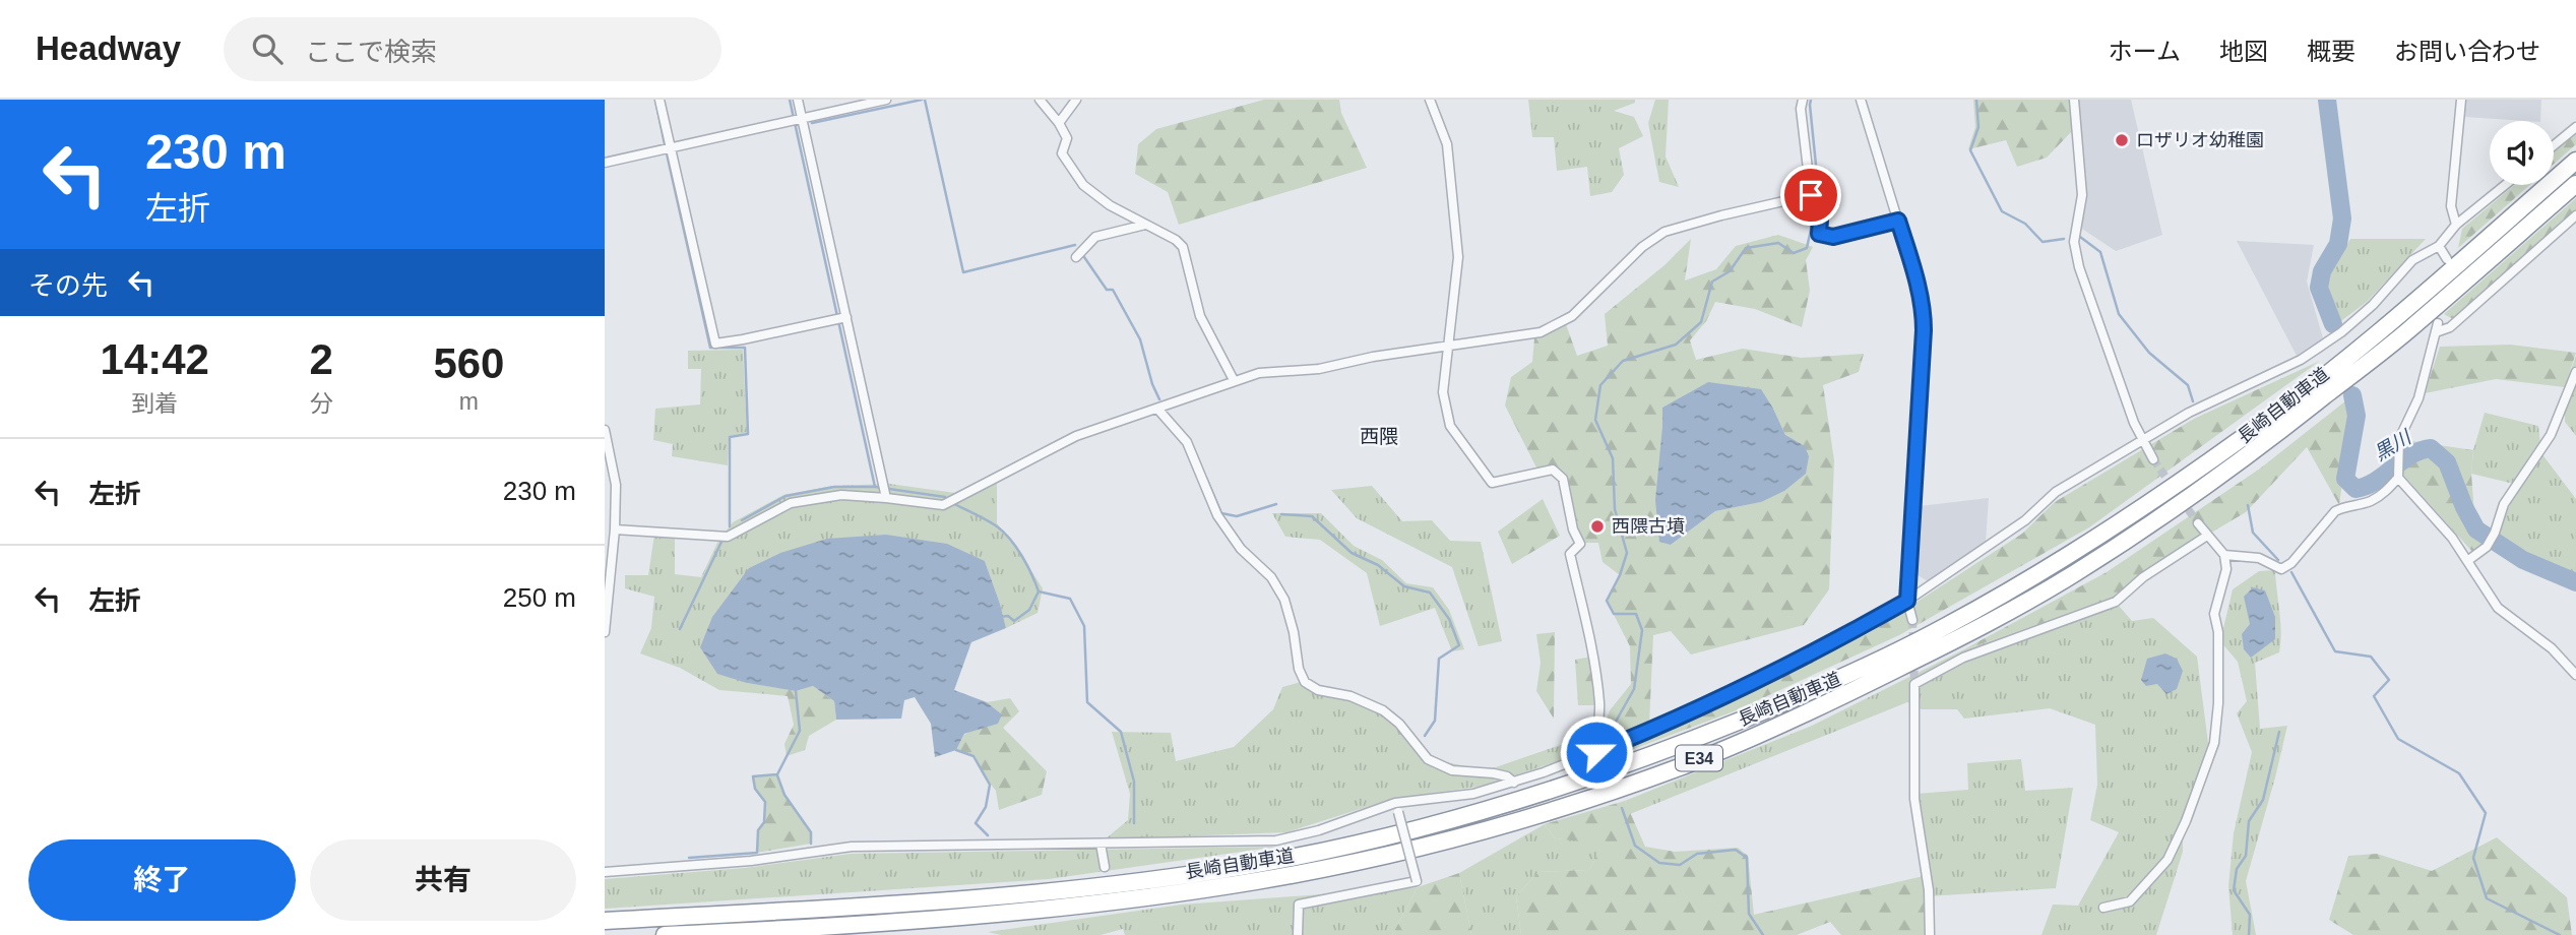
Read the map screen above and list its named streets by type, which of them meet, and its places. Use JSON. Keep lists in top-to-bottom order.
{
  "streets": {
    "highway": ["長崎自動車道", "E34"]
  },
  "districts": ["西隈"],
  "water": ["黒川"],
  "places": ["ロザリオ幼稚園", "西隈古墳"],
  "page": {
    "header": "Headway",
    "search": "ここで検索",
    "nav": [
      "ホーム",
      "地図",
      "概要",
      "お問い合わせ"
    ],
    "turn": ["230 m", "左折"],
    "then": "その先",
    "eta": [
      "14:42",
      "到着",
      "2",
      "分",
      "560",
      "m"
    ],
    "list": [
      {
        "name": "左折",
        "value": "230 m"
      },
      {
        "name": "左折",
        "value": "250 m"
      }
    ],
    "buttons": ["終了", "共有"]
  }
}
